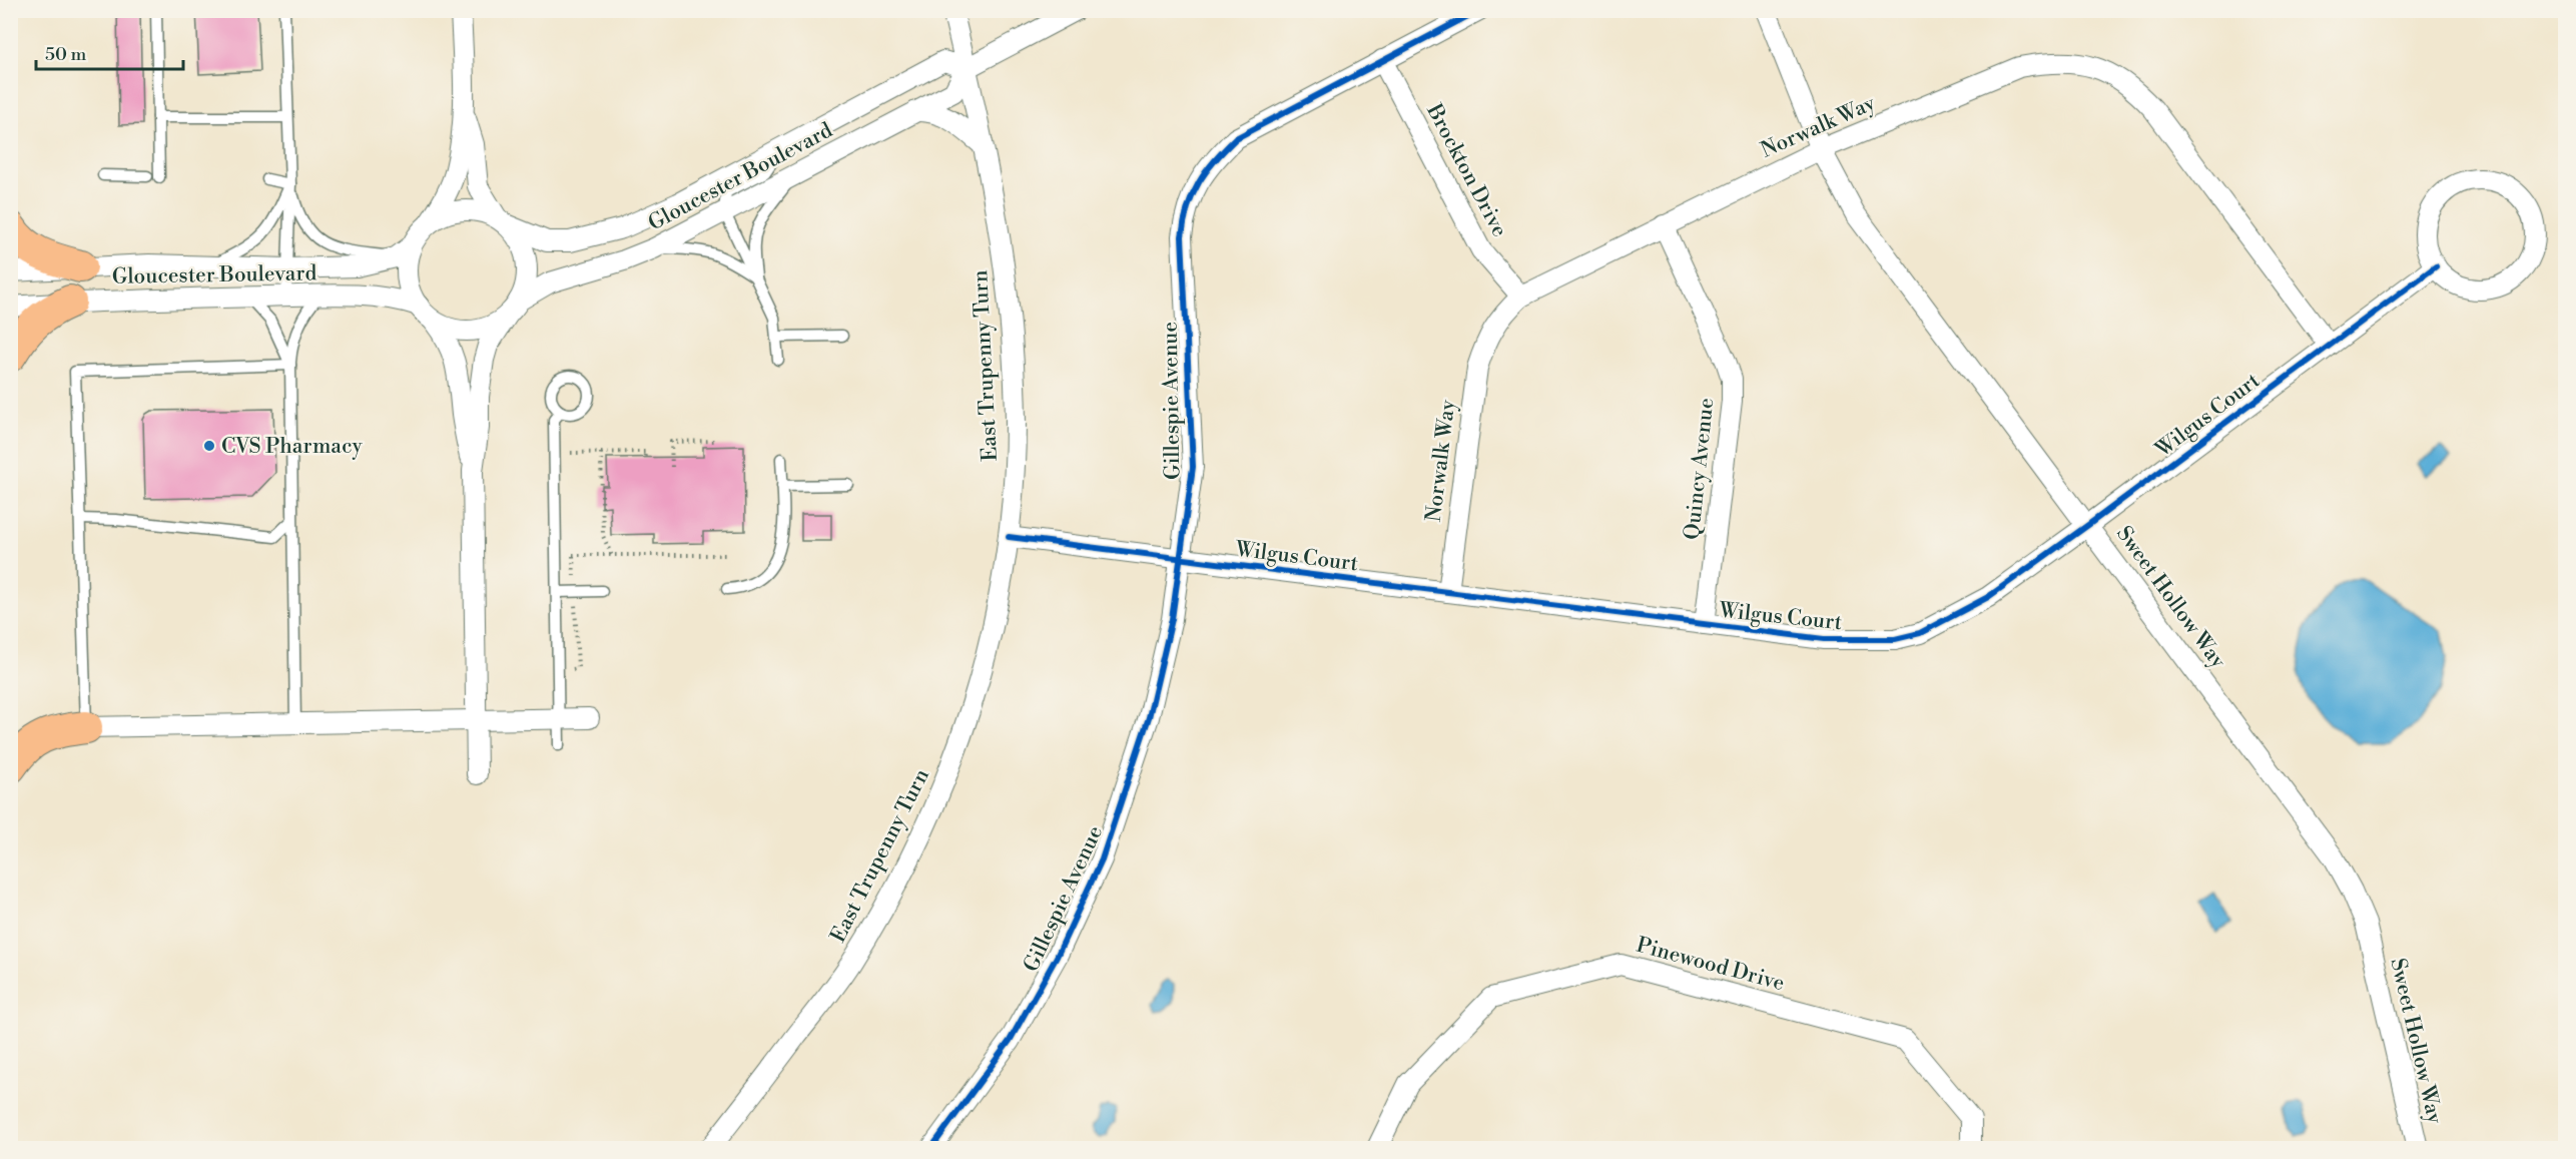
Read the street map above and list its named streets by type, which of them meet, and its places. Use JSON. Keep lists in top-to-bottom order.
{
  "streets": {
    "street": [
      "Norwalk Way",
      "Brockton Drive",
      "Gloucester Boulevard",
      "East Trupenny Turn",
      "Gillespie Avenue",
      "Wilgus Court",
      "Quincy Avenue",
      "Sweet Hollow Way",
      "Pinewood Drive"
    ]
  },
  "crossings": [
    ["Norwalk Way", "Brockton Drive"],
    ["Norwalk Way", "Wilgus Court"],
    ["Norwalk Way", "Quincy Avenue"],
    ["Norwalk Way", "Sweet Hollow Way"],
    ["Brockton Drive", "Gillespie Avenue"],
    ["Gloucester Boulevard", "East Trupenny Turn"],
    ["East Trupenny Turn", "Wilgus Court"],
    ["Gillespie Avenue", "Wilgus Court"],
    ["Wilgus Court", "Quincy Avenue"],
    ["Wilgus Court", "Sweet Hollow Way"]
  ],
  "places": ["CVS Pharmacy"],
  "scale_bar": "50 m"
}
